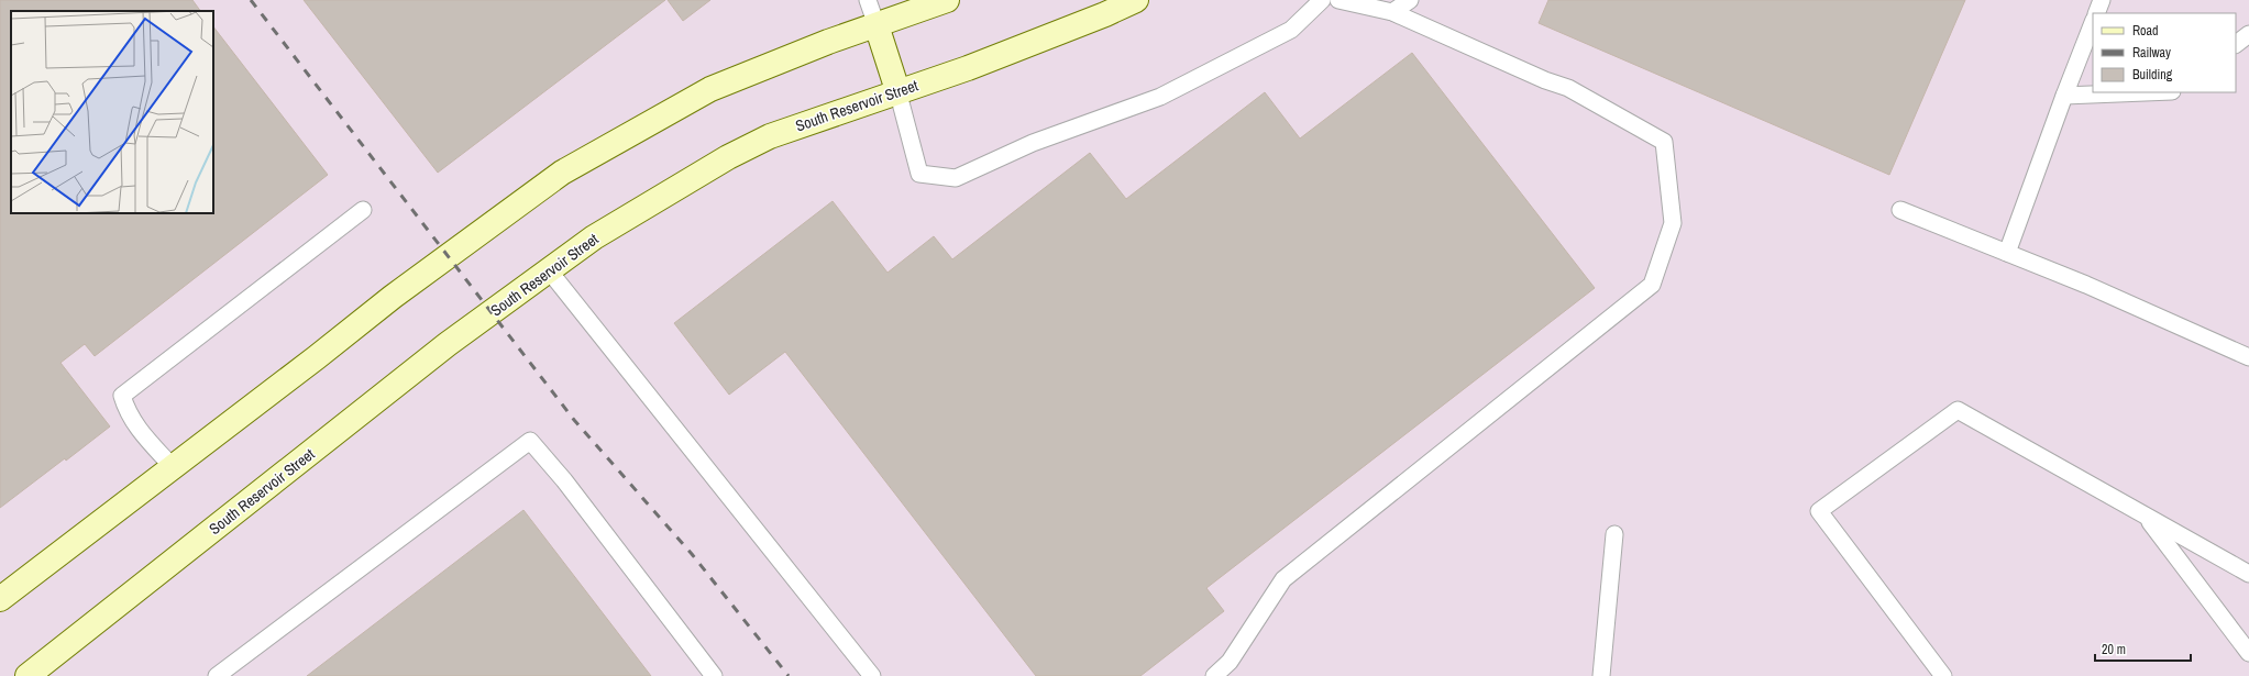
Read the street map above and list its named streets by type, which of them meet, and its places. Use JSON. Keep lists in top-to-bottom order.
{
  "streets": {
    "main road": ["South Reservoir Street"]
  },
  "legend": ["Road", "Railway", "Building"],
  "scale_bar": "20 m"
}
